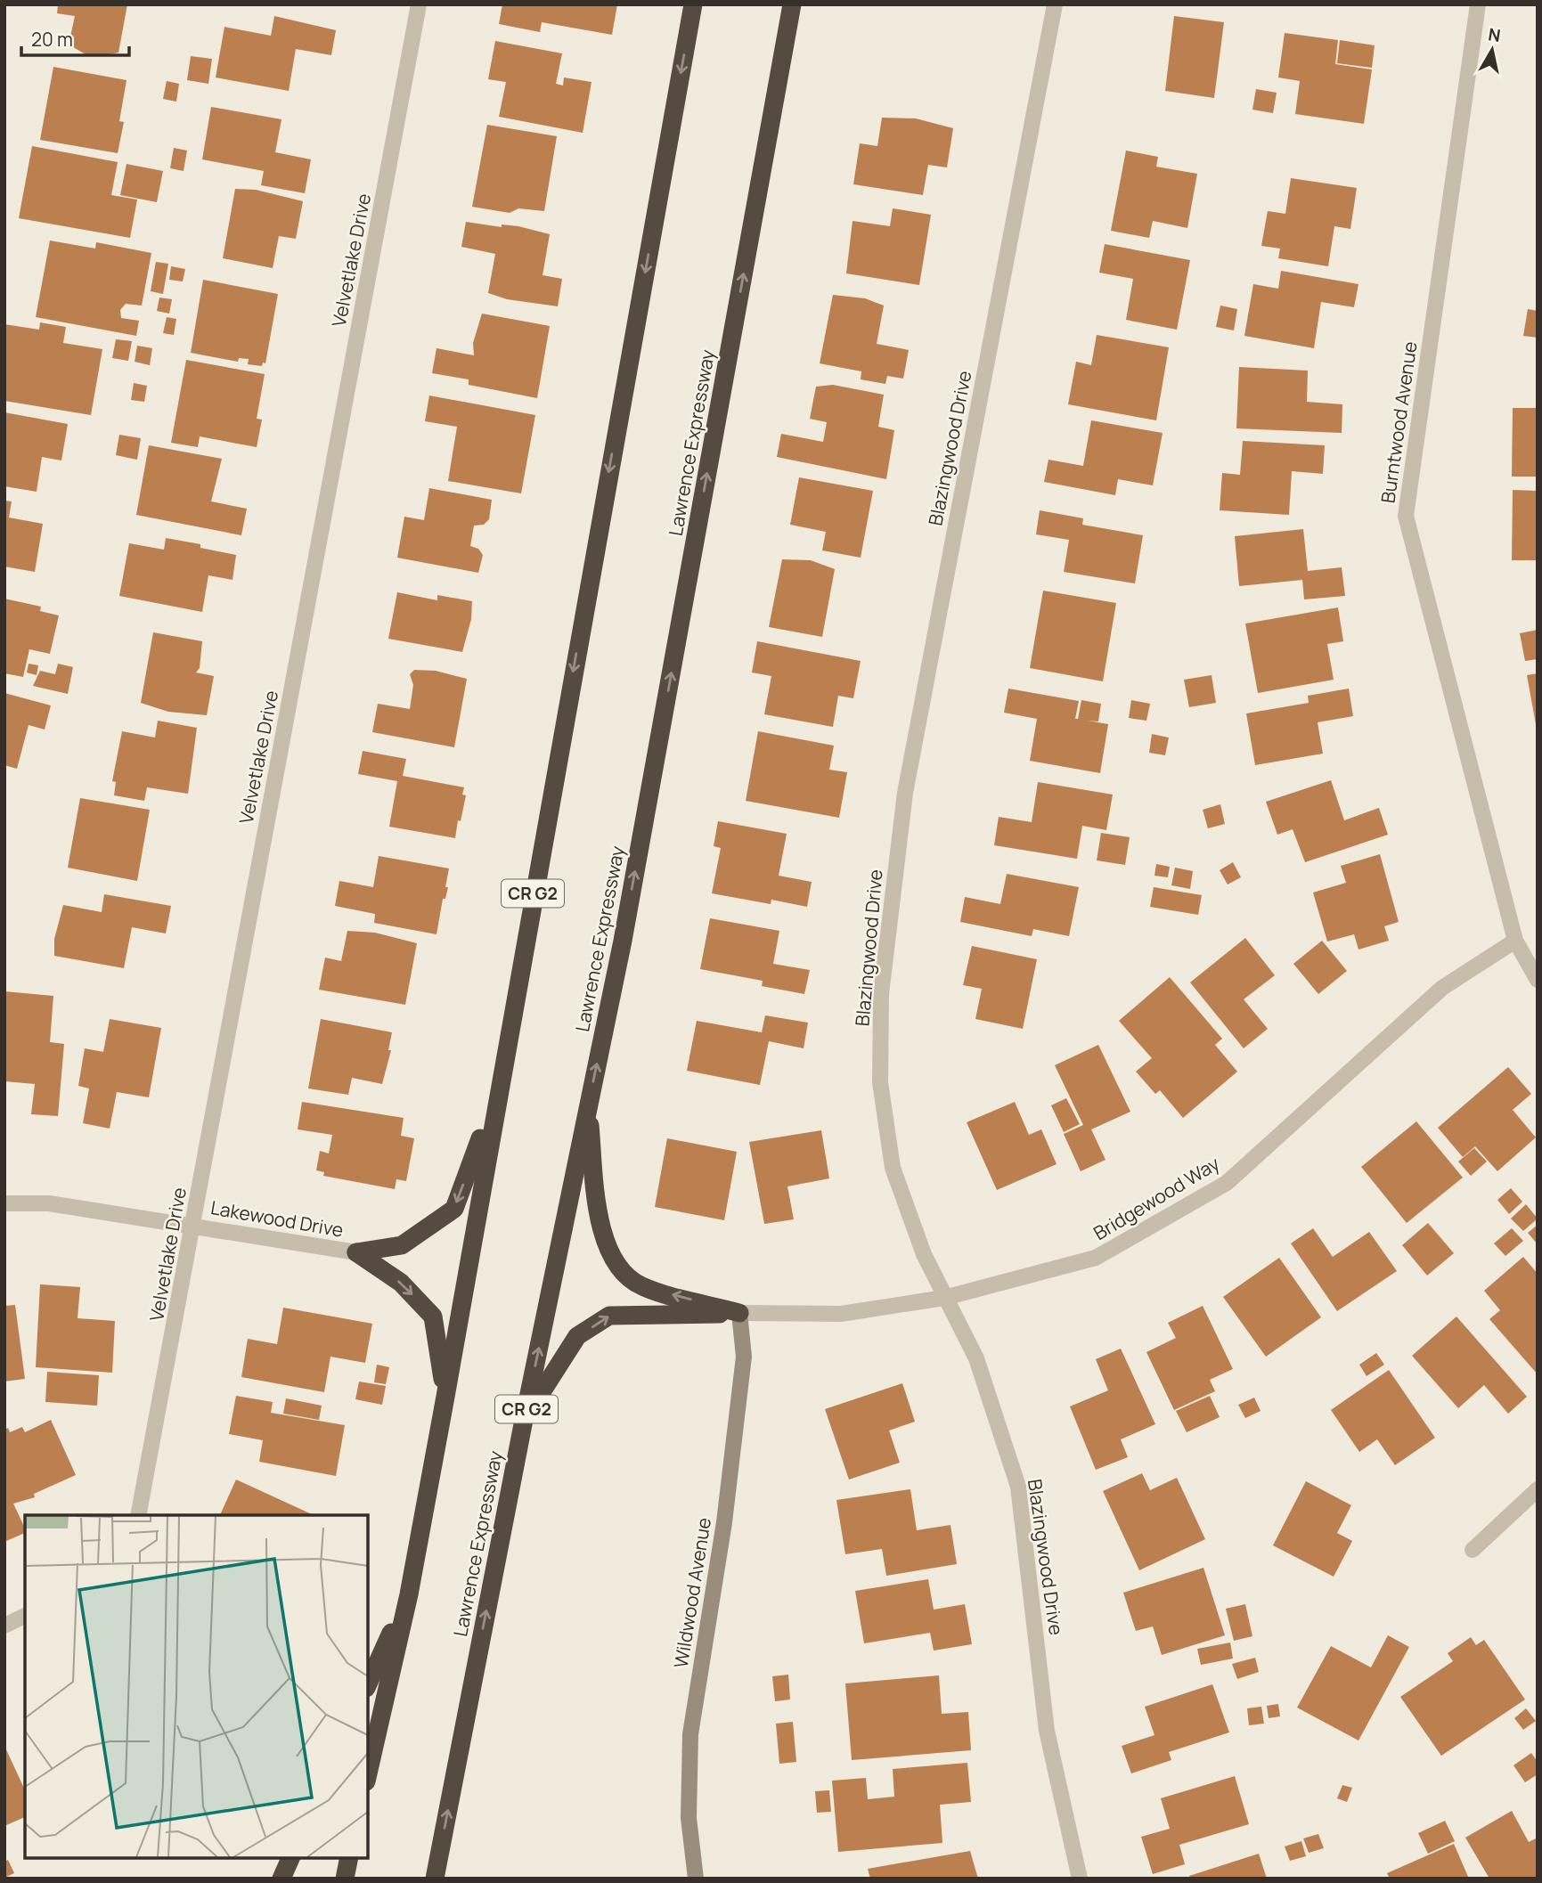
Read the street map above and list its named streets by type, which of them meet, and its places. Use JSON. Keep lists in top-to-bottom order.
{
  "streets": {
    "highway": ["Lawrence Expressway", "CR G2"],
    "street": [
      "Velvetlake Drive",
      "Burntwood Avenue",
      "Blazingwood Drive",
      "Bridgewood Way",
      "Lakewood Drive",
      "Wildwood Avenue"
    ]
  },
  "crossings": [
    ["Velvetlake Drive", "Lakewood Drive"],
    ["Burntwood Avenue", "Bridgewood Way"],
    ["Blazingwood Drive", "Bridgewood Way"],
    ["Bridgewood Way", "Wildwood Avenue"]
  ],
  "scale_bar": "20 m",
  "north": "top"
}
